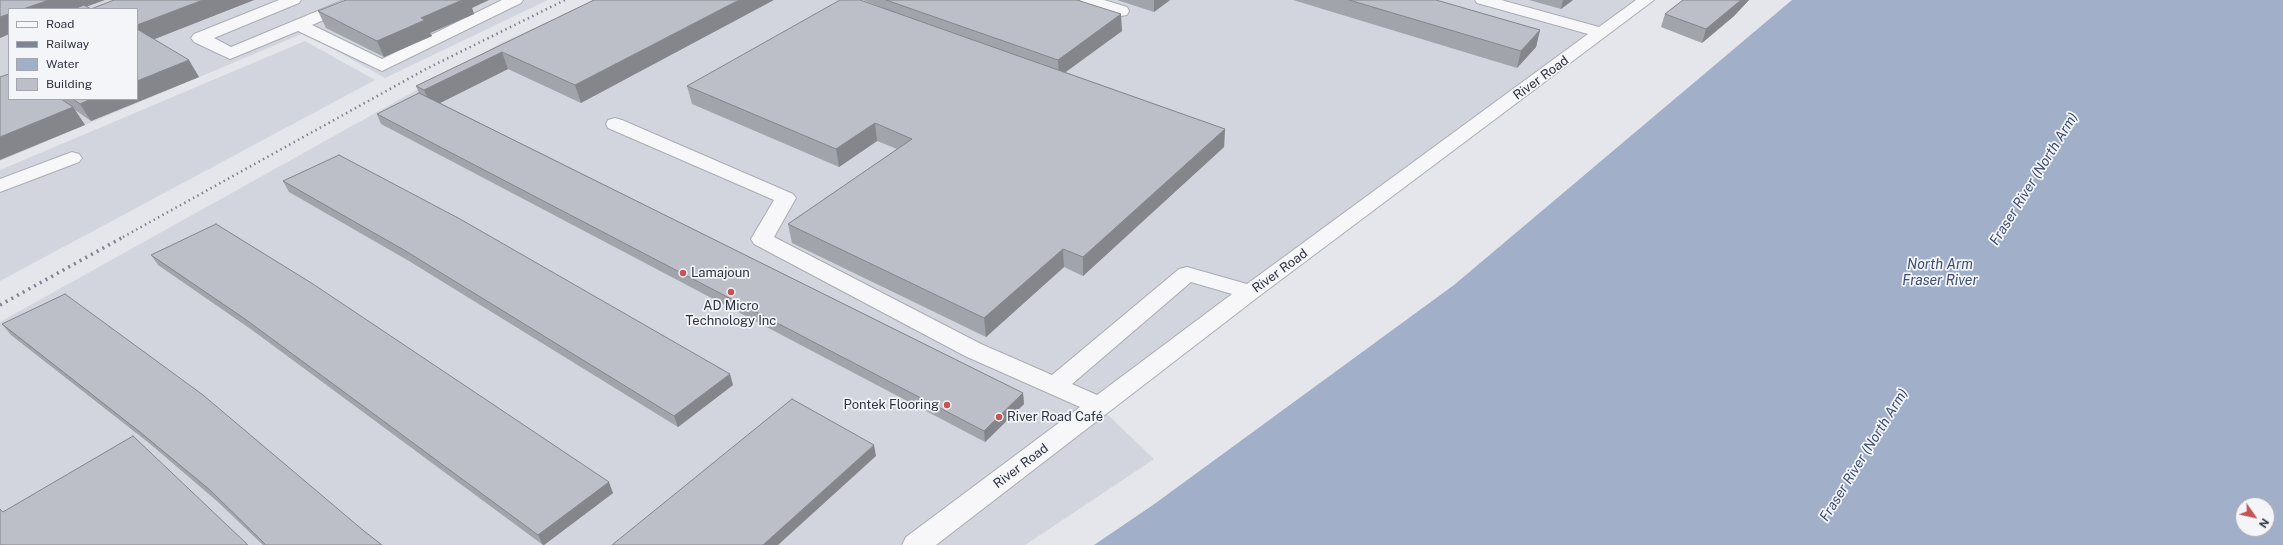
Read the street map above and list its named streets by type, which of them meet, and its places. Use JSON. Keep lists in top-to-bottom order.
{
  "streets": {
    "street": ["River Road"]
  },
  "water": ["Fraser River (North Arm)", "North Arm Fraser River"],
  "places": [
    "Lamajoun",
    "AD Micro Technology Inc",
    "Pontek Flooring",
    "River Road Café"
  ],
  "legend": [
    "Road",
    "Railway",
    "Water",
    "Building"
  ],
  "north": "bottom right"
}
